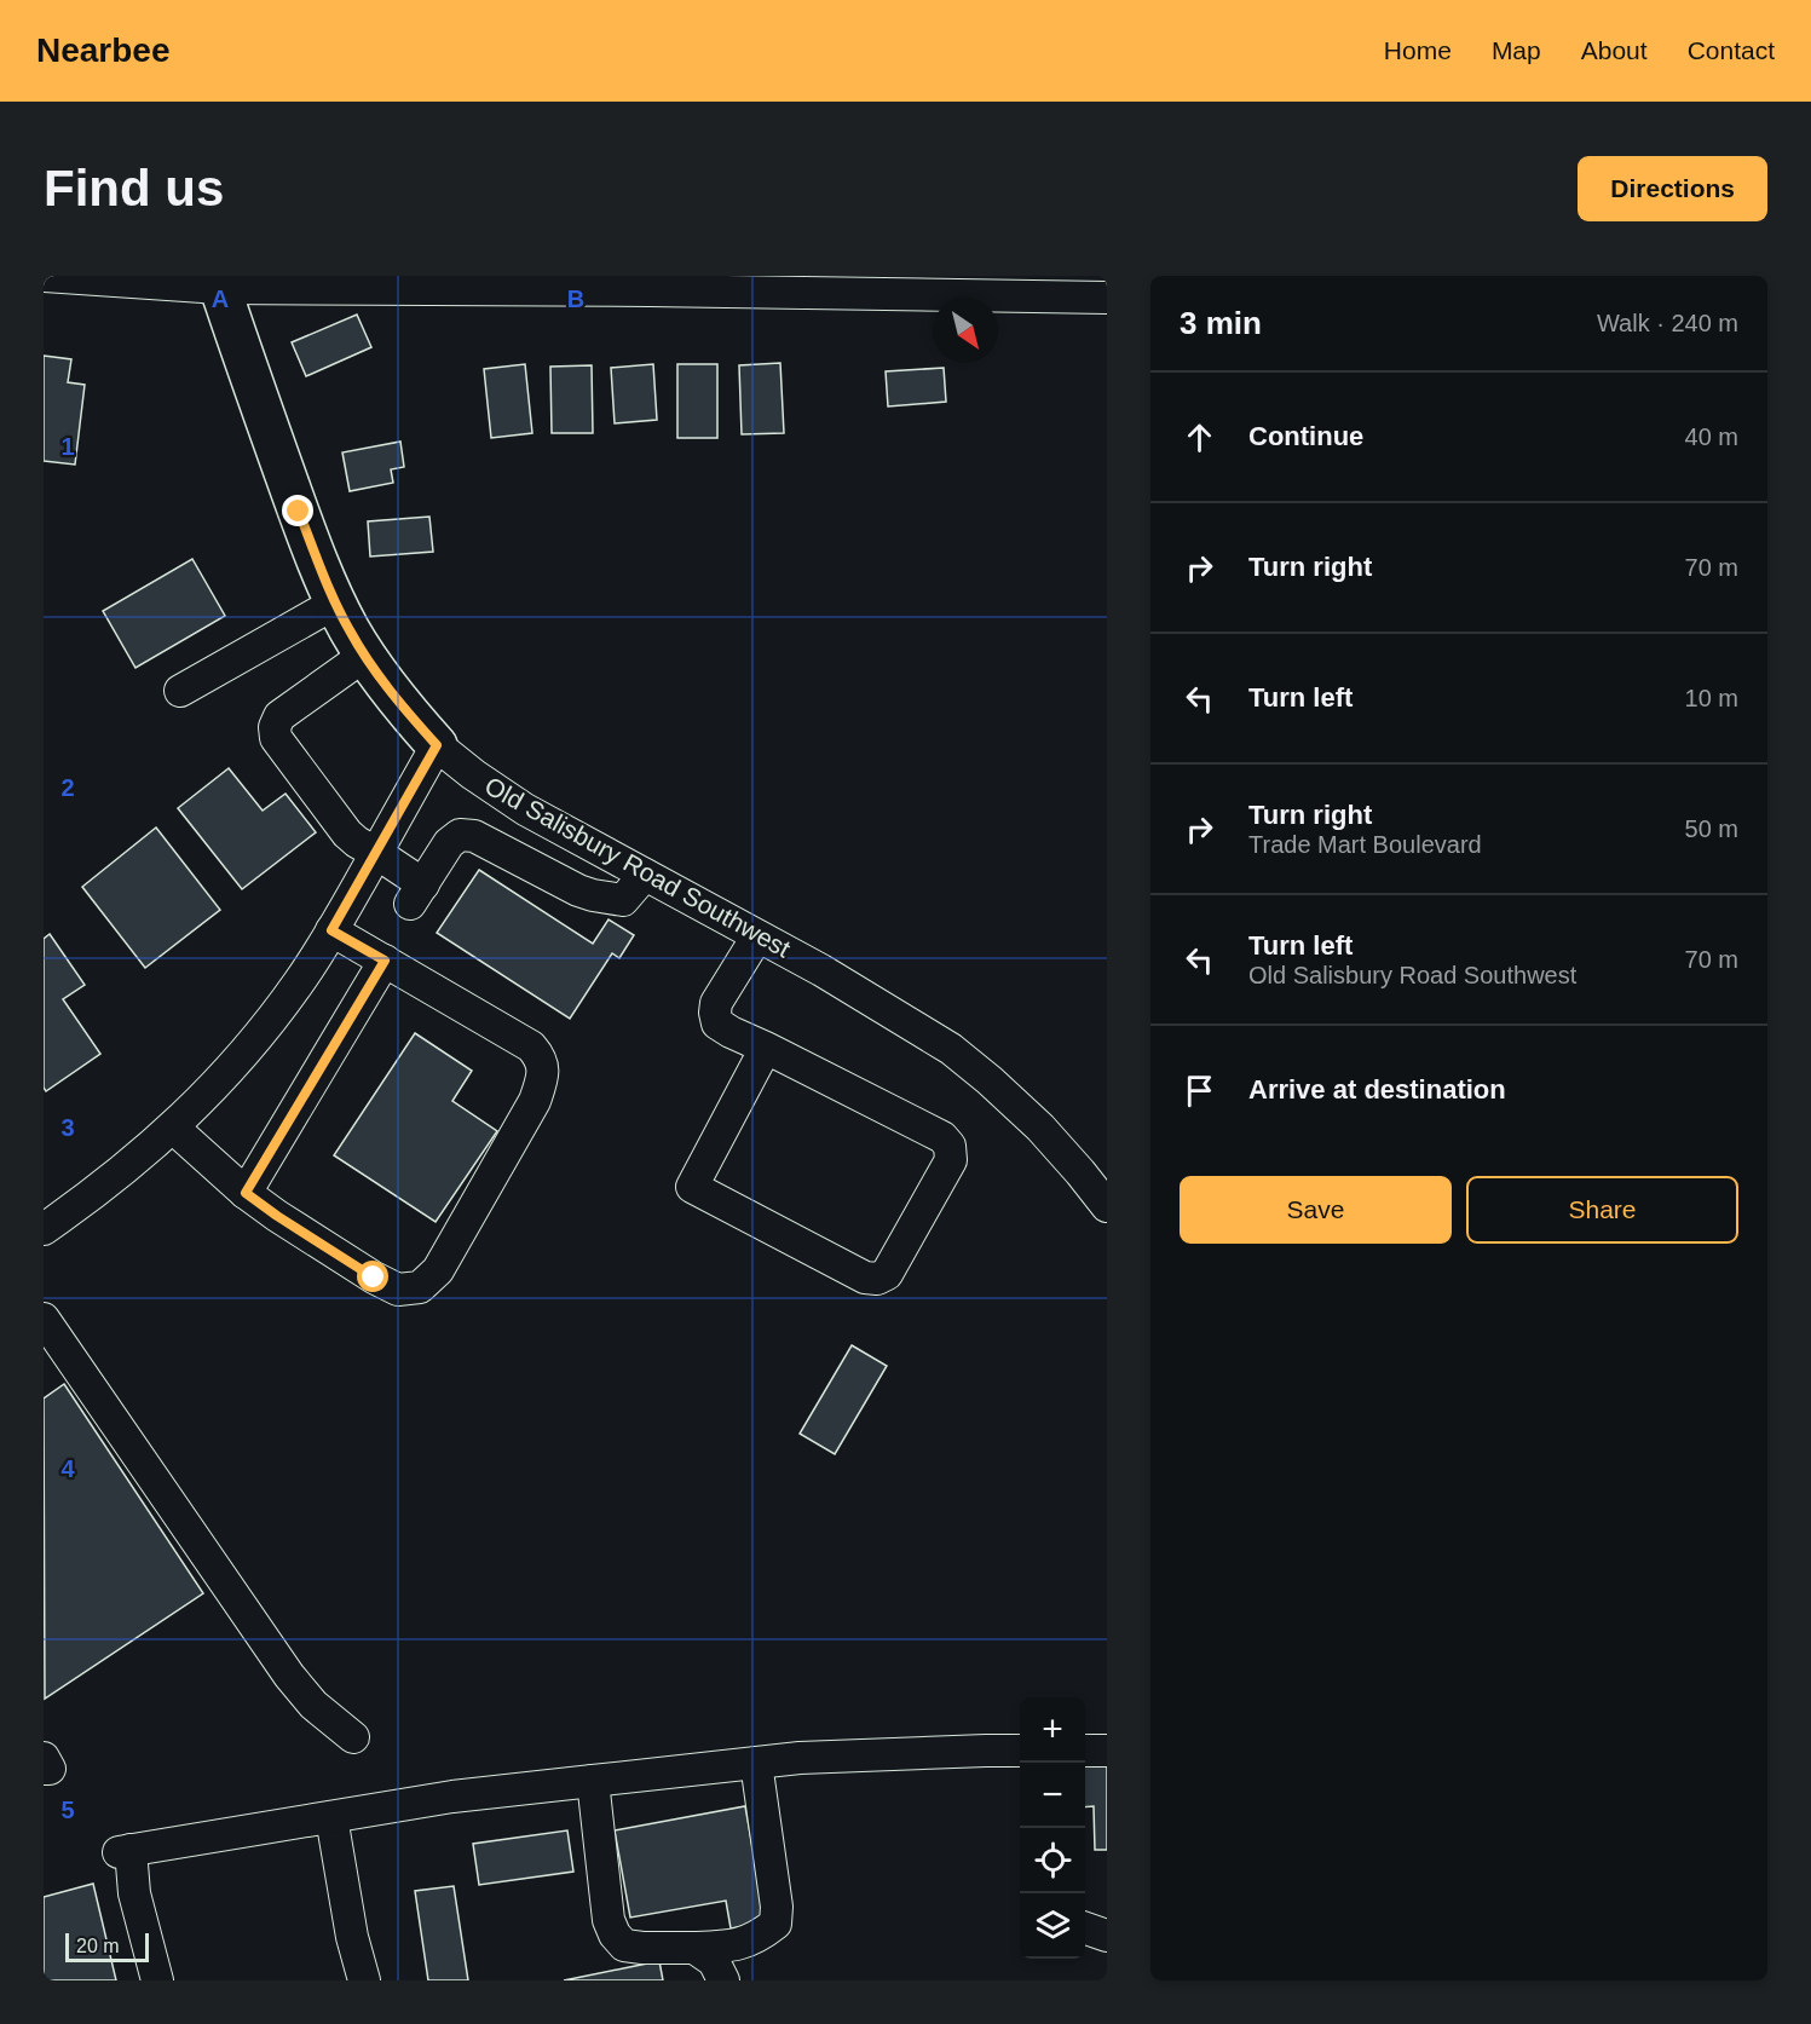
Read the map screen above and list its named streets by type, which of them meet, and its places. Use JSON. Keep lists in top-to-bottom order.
{
  "streets": {
    "main road": ["Old Salisbury Road Southwest"]
  },
  "scale_bar": "20 m",
  "north": "bottom right",
  "page": {
    "header": "Nearbee",
    "nav": [
      "Home",
      "Map",
      "About",
      "Contact"
    ],
    "buttons": [
      "Directions",
      ["Save", "Share"]
    ],
    "title": "Find us",
    "heading": ["3 min", "Walk · 240 m"],
    "list": [
      ["Continue", "40 m"],
      ["Turn right", "70 m"],
      ["Turn left", "10 m"],
      ["Turn right", "Trade Mart Boulevard", "50 m"],
      ["Turn left", "Old Salisbury Road Southwest", "70 m"],
      "Arrive at destination"
    ],
    "map_buttons": ["+", "−"],
    "scale": "20 m"
  },
  "grid": {
    "columns": ["A", "B"],
    "rows": [
      "1",
      "2",
      "3",
      "4",
      "5"
    ]
  }
}
